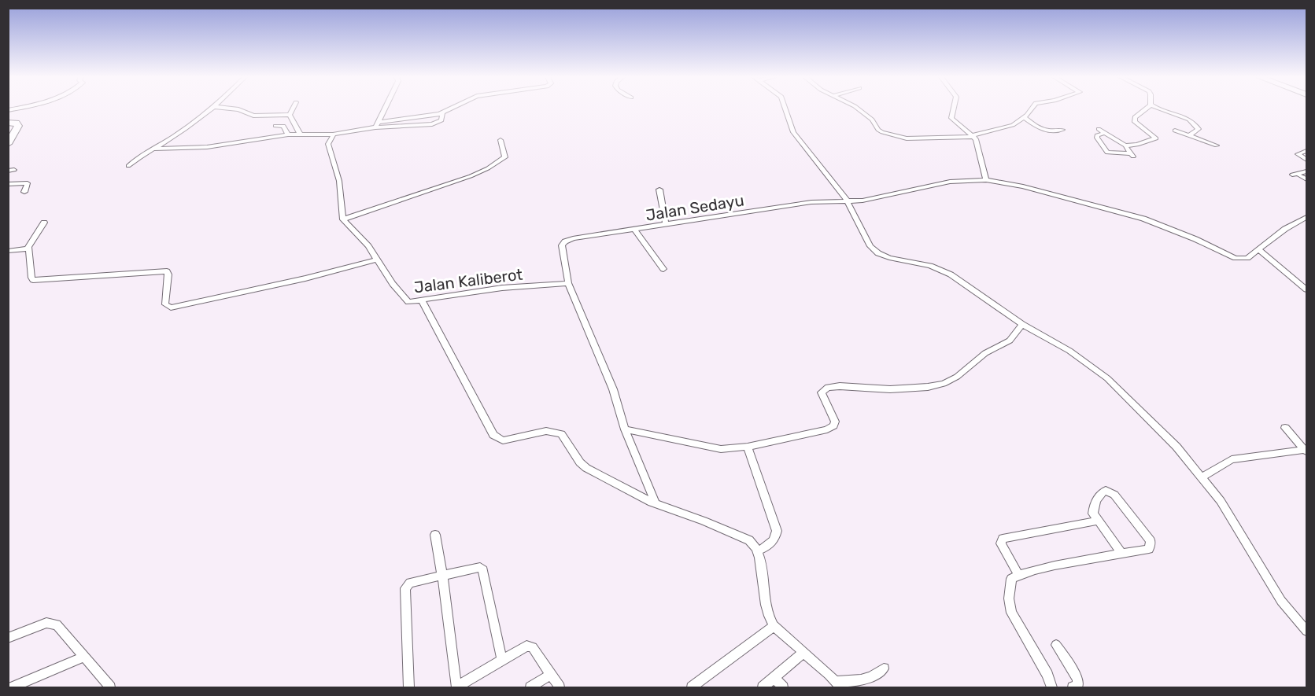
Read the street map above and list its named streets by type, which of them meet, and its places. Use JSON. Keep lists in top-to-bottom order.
{
  "streets": {
    "street": ["Jalan Sedayu", "Jalan Kaliberot"]
  },
  "crossings": [
    ["Jalan Sedayu", "Jalan Kaliberot"]
  ]
}
